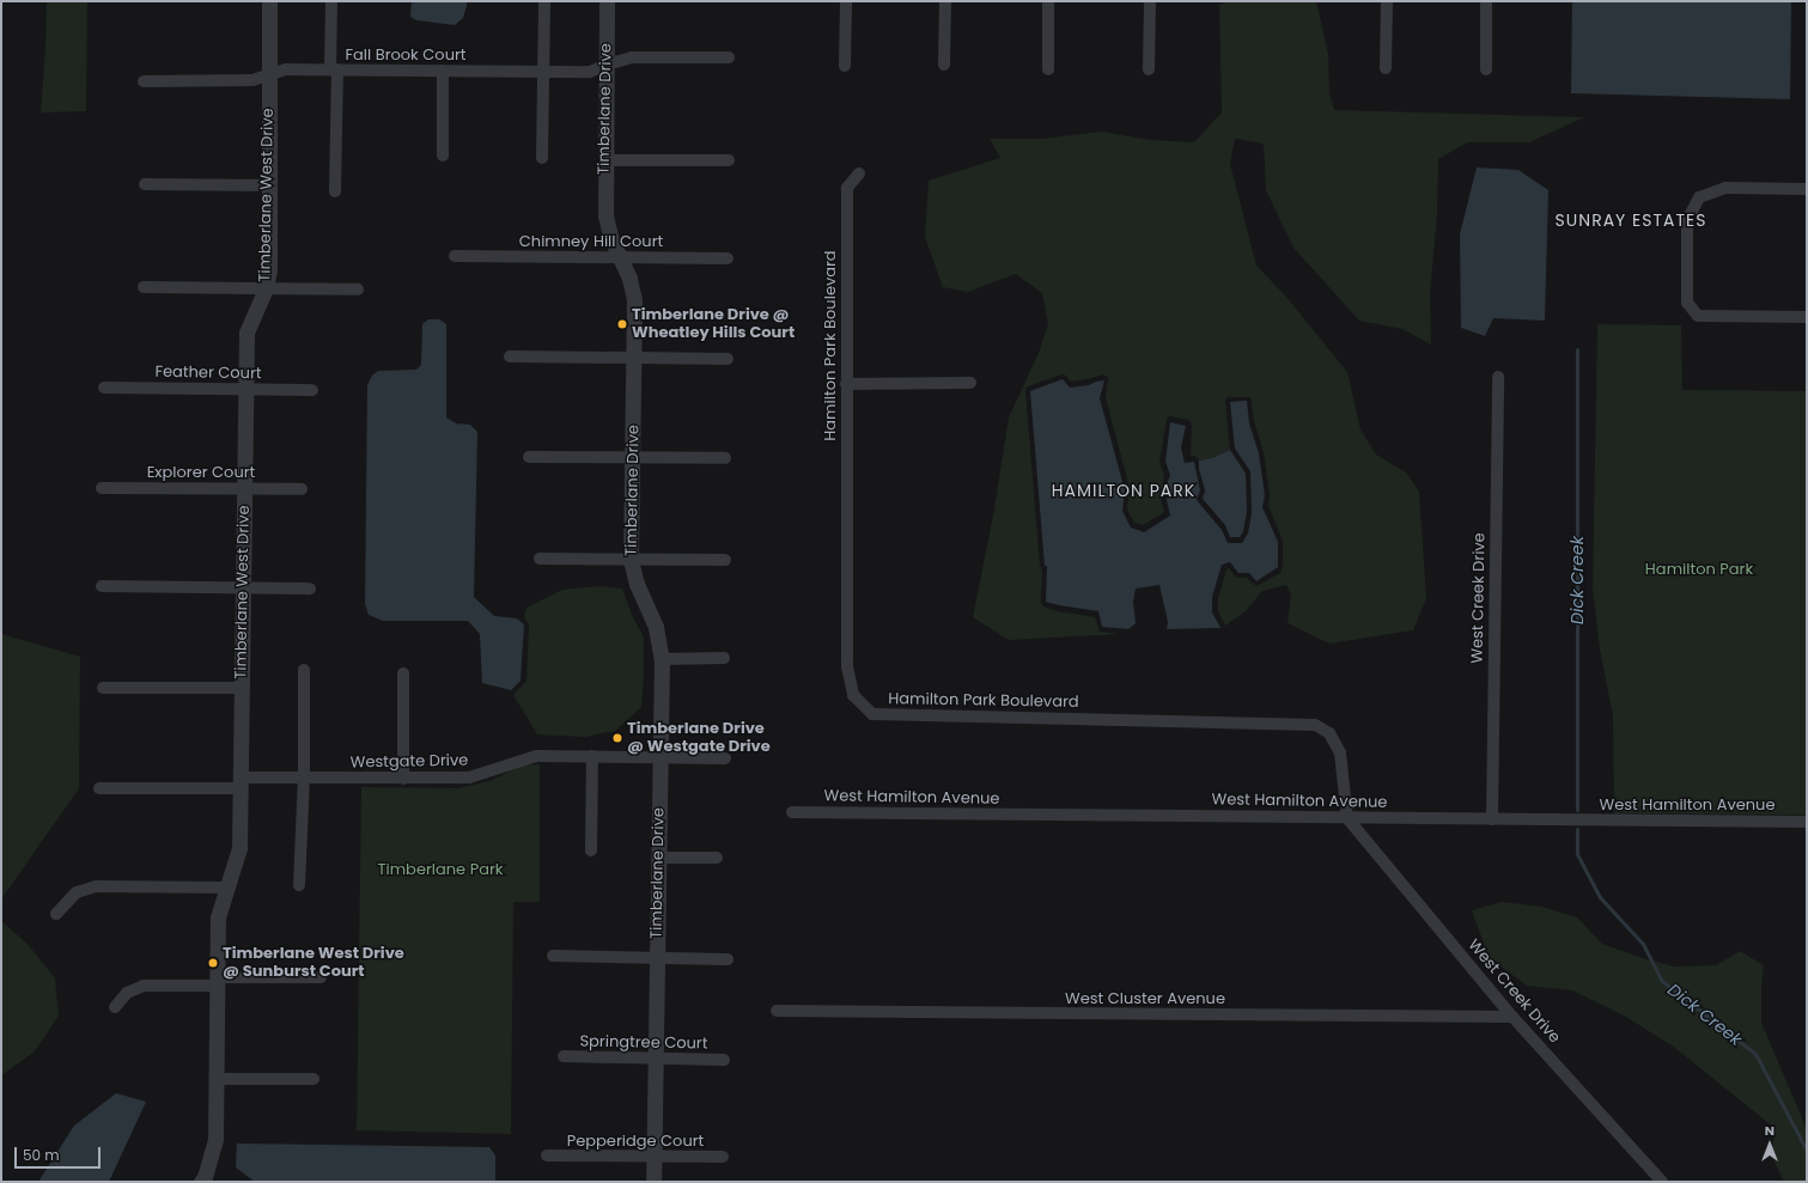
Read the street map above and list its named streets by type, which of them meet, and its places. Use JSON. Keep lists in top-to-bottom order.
{
  "streets": {
    "street": [
      "Fall Brook Court",
      "Timberlane Drive",
      "Timberlane West Drive",
      "Chimney Hill Court",
      "Hamilton Park Boulevard",
      "Feather Court",
      "Explorer Court",
      "West Creek Drive",
      "Westgate Drive",
      "West Hamilton Avenue",
      "West Cluster Avenue",
      "Springtree Court",
      "Pepperidge Court"
    ]
  },
  "crossings": [
    ["Fall Brook Court", "Timberlane Drive"],
    ["Fall Brook Court", "Timberlane West Drive"],
    ["Timberlane Drive", "Chimney Hill Court"],
    ["Timberlane Drive", "Westgate Drive"],
    ["Timberlane Drive", "Springtree Court"],
    ["Timberlane Drive", "Pepperidge Court"],
    ["Timberlane West Drive", "Feather Court"],
    ["Timberlane West Drive", "Explorer Court"],
    ["Timberlane West Drive", "Westgate Drive"],
    ["Hamilton Park Boulevard", "West Creek Drive"],
    ["Hamilton Park Boulevard", "West Hamilton Avenue"],
    ["West Creek Drive", "West Hamilton Avenue"],
    ["West Creek Drive", "West Cluster Avenue"]
  ],
  "districts": ["SUNRAY ESTATES", "HAMILTON PARK"],
  "water": ["Dick Creek"],
  "parks": ["Hamilton Park", "Timberlane Park"],
  "places": ["Timberlane Drive @ Wheatley Hills Court", "Timberlane Drive @ Westgate Drive", "Timberlane West Drive @ Sunburst Court"],
  "scale_bar": "50 m",
  "north": "top"
}
